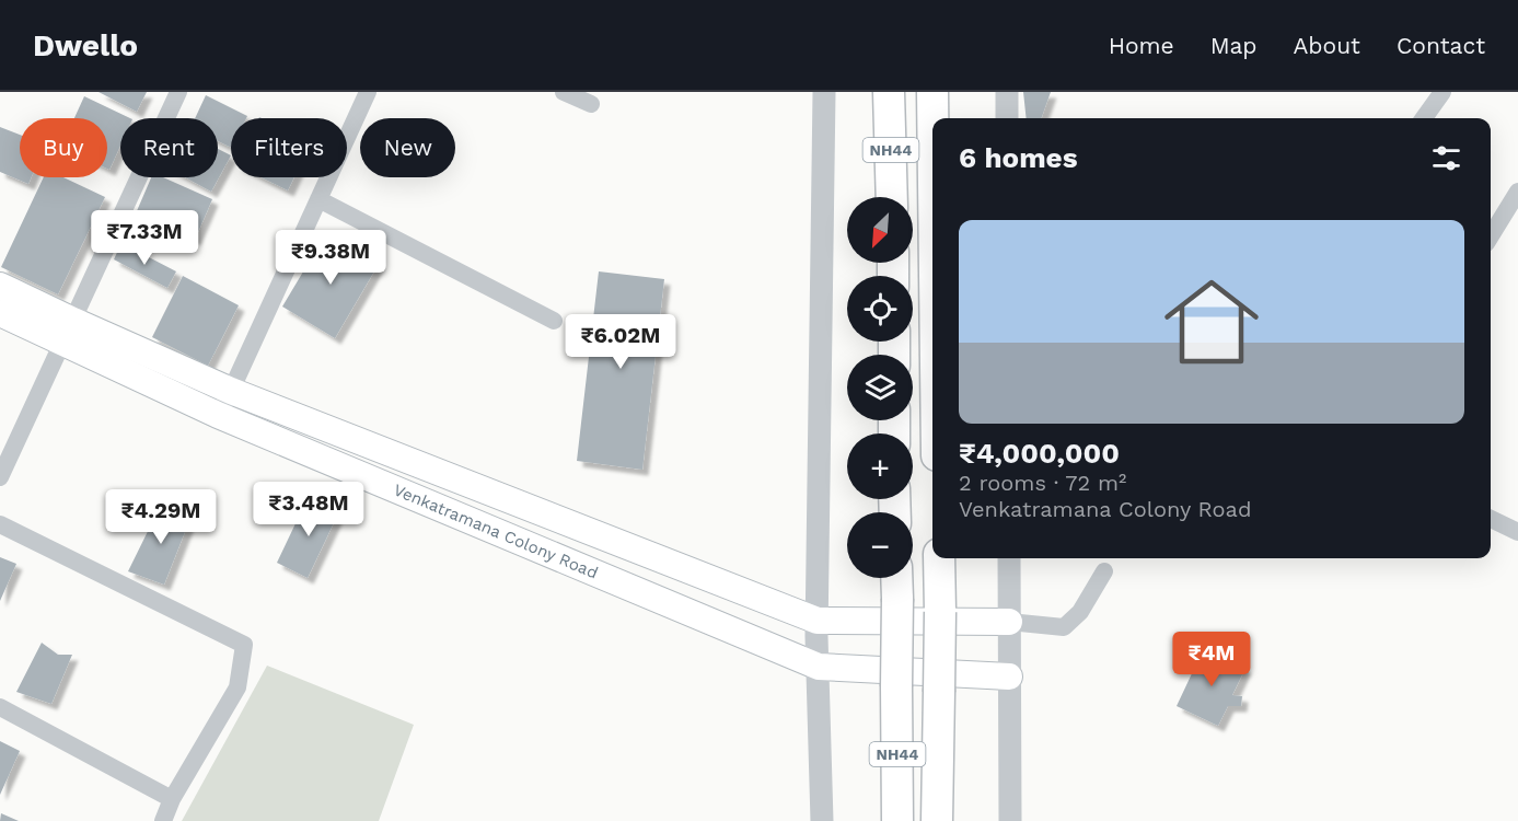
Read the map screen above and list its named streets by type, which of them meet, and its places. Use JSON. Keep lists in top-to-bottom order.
{
  "streets": {
    "highway": ["NH44"],
    "main road": ["Venkatramana Colony Road"]
  },
  "north": "bottom left",
  "page": {
    "header": "Dwello",
    "nav": [
      "Home",
      "Map",
      "About",
      "Contact"
    ],
    "chip": [
      "Buy",
      "Rent",
      "Filters",
      "New"
    ],
    "heading": "6 homes",
    "map_buttons": ["+", "−"],
    "list": [
      {
        "name": "₹4,000,000",
        "note": "2 rooms · 72 m² · Venkatramana Colony Road"
      }
    ],
    "price": [
      "₹7.33M",
      "₹9.38M",
      "₹6.02M",
      "₹3.48M",
      "₹4.29M",
      "₹4M"
    ]
  }
}
